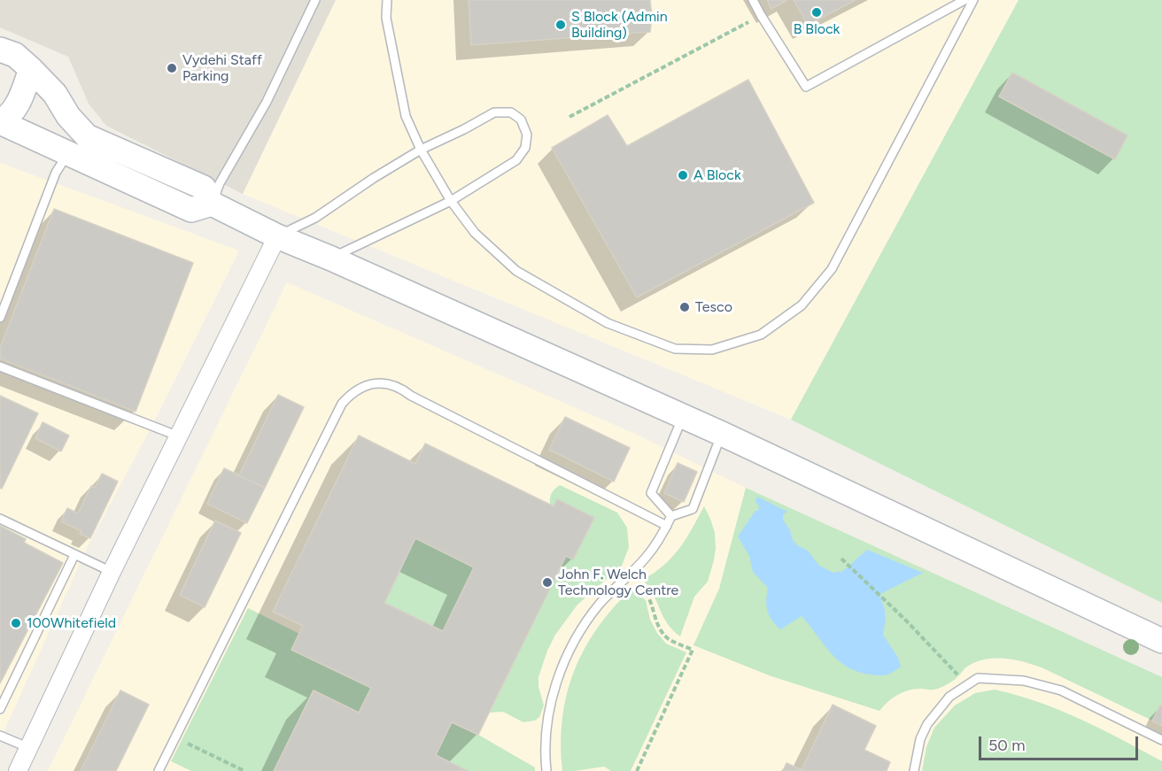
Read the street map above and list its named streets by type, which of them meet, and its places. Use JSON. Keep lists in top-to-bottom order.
{
  "places": [
    "B Block",
    "S Block (Admin Building)",
    "Vydehi Staff Parking",
    "A Block",
    "Tesco",
    "John F. Welch Technology Centre",
    "100Whitefield"
  ],
  "scale_bar": "50 m"
}
